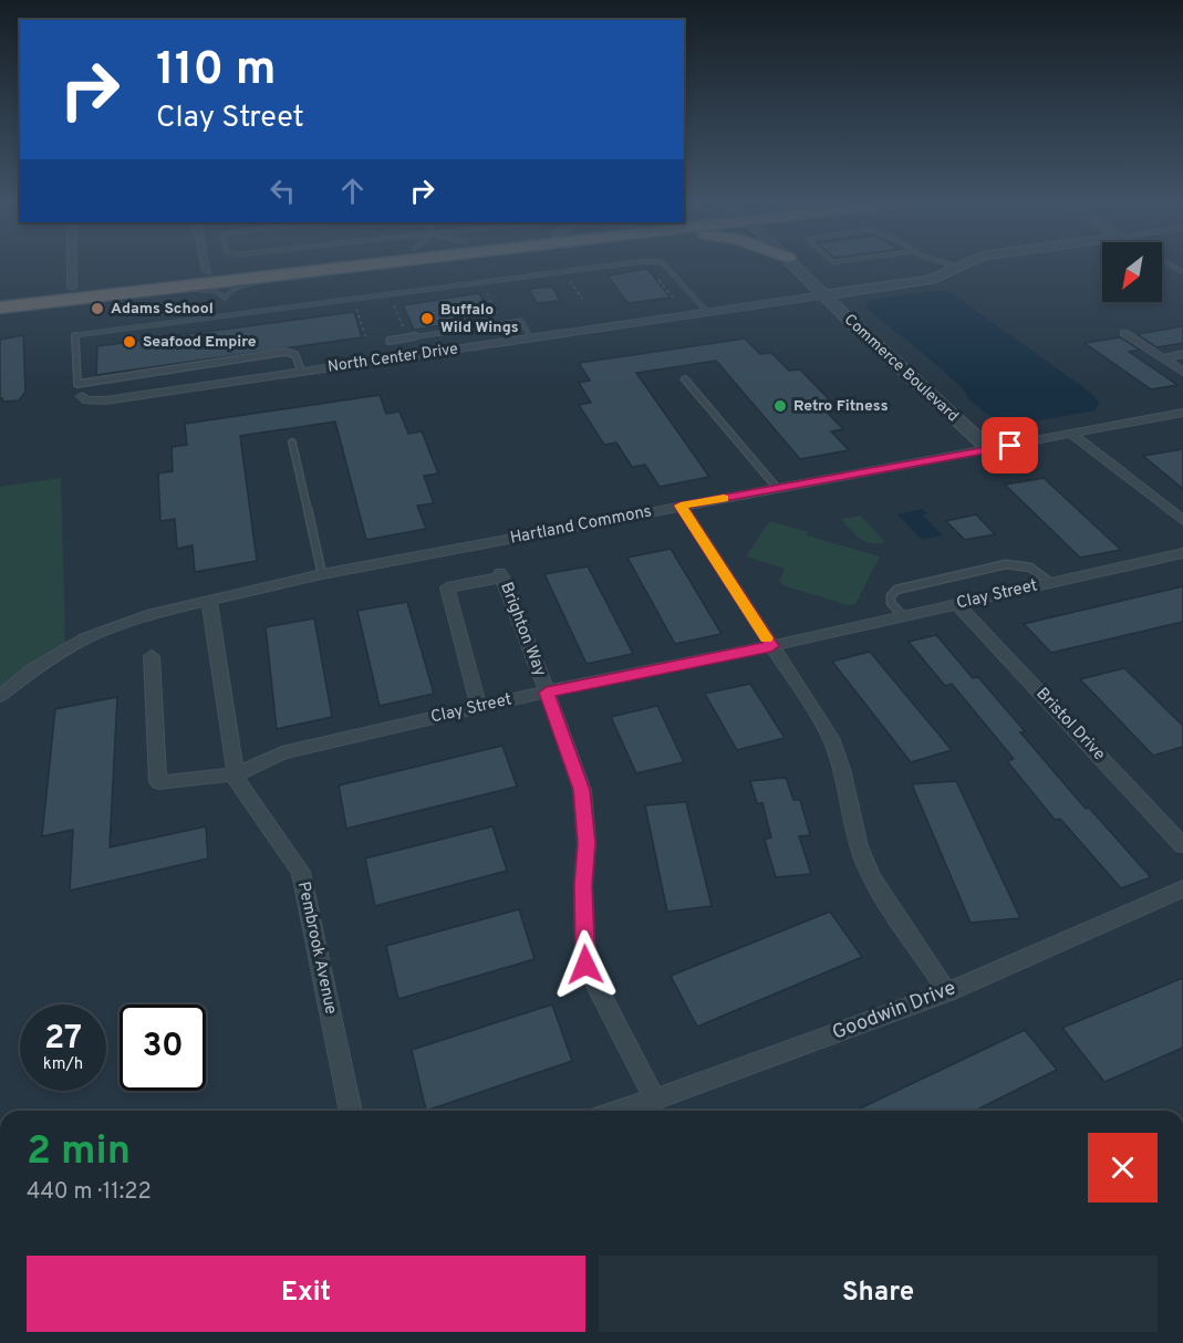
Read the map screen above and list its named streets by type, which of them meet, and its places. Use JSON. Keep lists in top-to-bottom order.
{
  "streets": {
    "street": [
      "North Center Drive",
      "Commerce Boulevard",
      "Hartland Commons",
      "Clay Street",
      "Brighton Way",
      "Bristol Drive",
      "Pembrook Avenue",
      "Goodwin Drive"
    ]
  },
  "crossings": [
    ["North Center Drive", "Commerce Boulevard"],
    ["Commerce Boulevard", "Hartland Commons"],
    ["Hartland Commons", "Pembrook Avenue"],
    ["Clay Street", "Brighton Way"],
    ["Clay Street", "Bristol Drive"],
    ["Clay Street", "Pembrook Avenue"],
    ["Brighton Way", "Goodwin Drive"]
  ],
  "places": [
    "Adams School",
    "Buffalo Wild Wings",
    "Seafood Empire",
    "Retro Fitness"
  ],
  "north": "bottom left",
  "page": {
    "turn": ["110 m", "Clay Street"],
    "speed": "27 km/h",
    "limit": "30",
    "heading": ["2 min", "440 m · 11:22"],
    "buttons": ["Exit", "Share"]
  }
}
